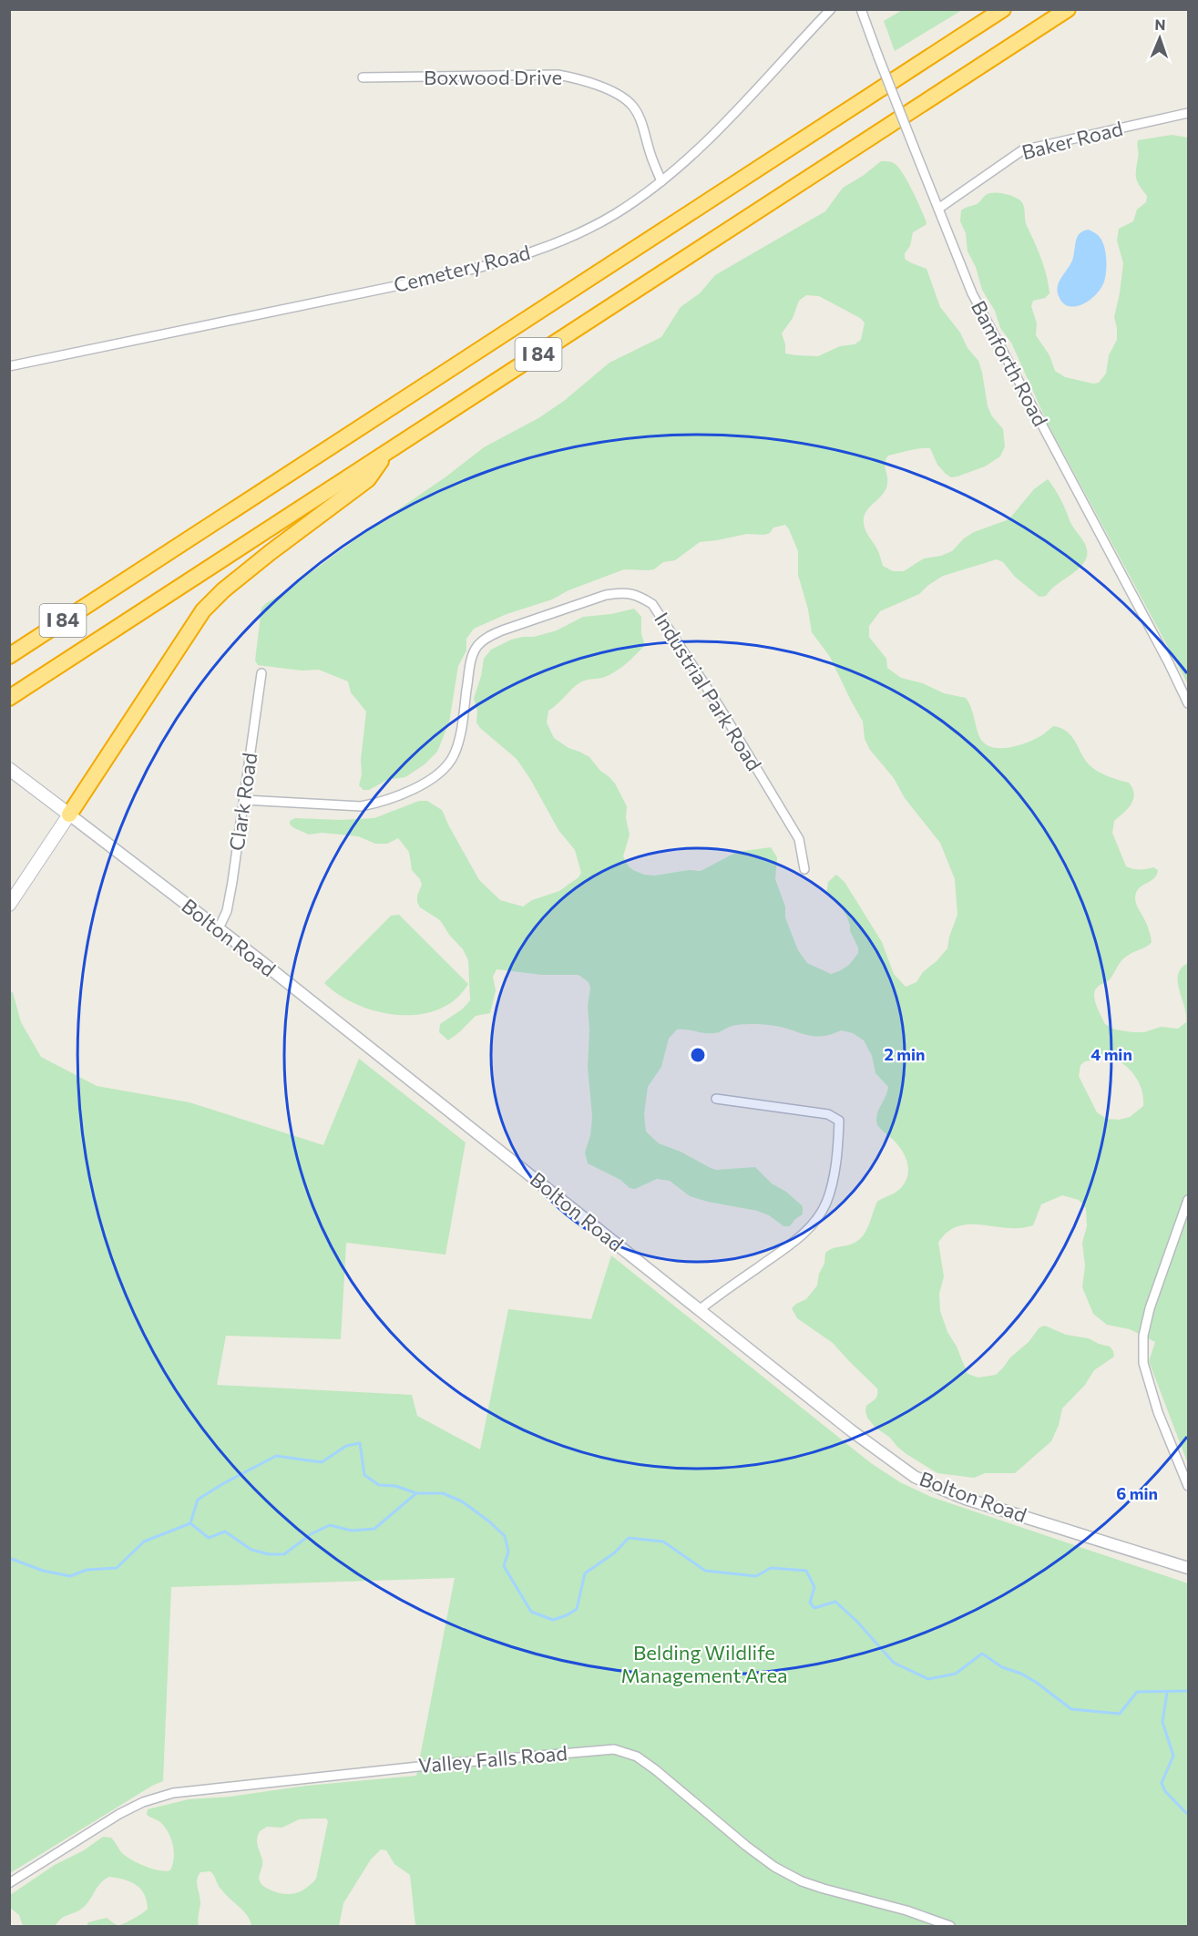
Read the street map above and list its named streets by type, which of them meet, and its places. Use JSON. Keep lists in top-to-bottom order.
{
  "streets": {
    "highway": ["I 84"],
    "main road": ["Bolton Road"],
    "street": [
      "Boxwood Drive",
      "Baker Road",
      "Cemetery Road",
      "Bamforth Road",
      "Industrial Park Road",
      "Clark Road",
      "Valley Falls Road"
    ]
  },
  "crossings": [
    ["Boxwood Drive", "Cemetery Road"],
    ["Baker Road", "Bamforth Road"],
    ["Industrial Park Road", "Clark Road"],
    ["Clark Road", "Bolton Road"]
  ],
  "parks": ["Belding Wildlife Management Area"],
  "north": "top",
  "rings": ["2 min", "4 min", "6 min"]
}
